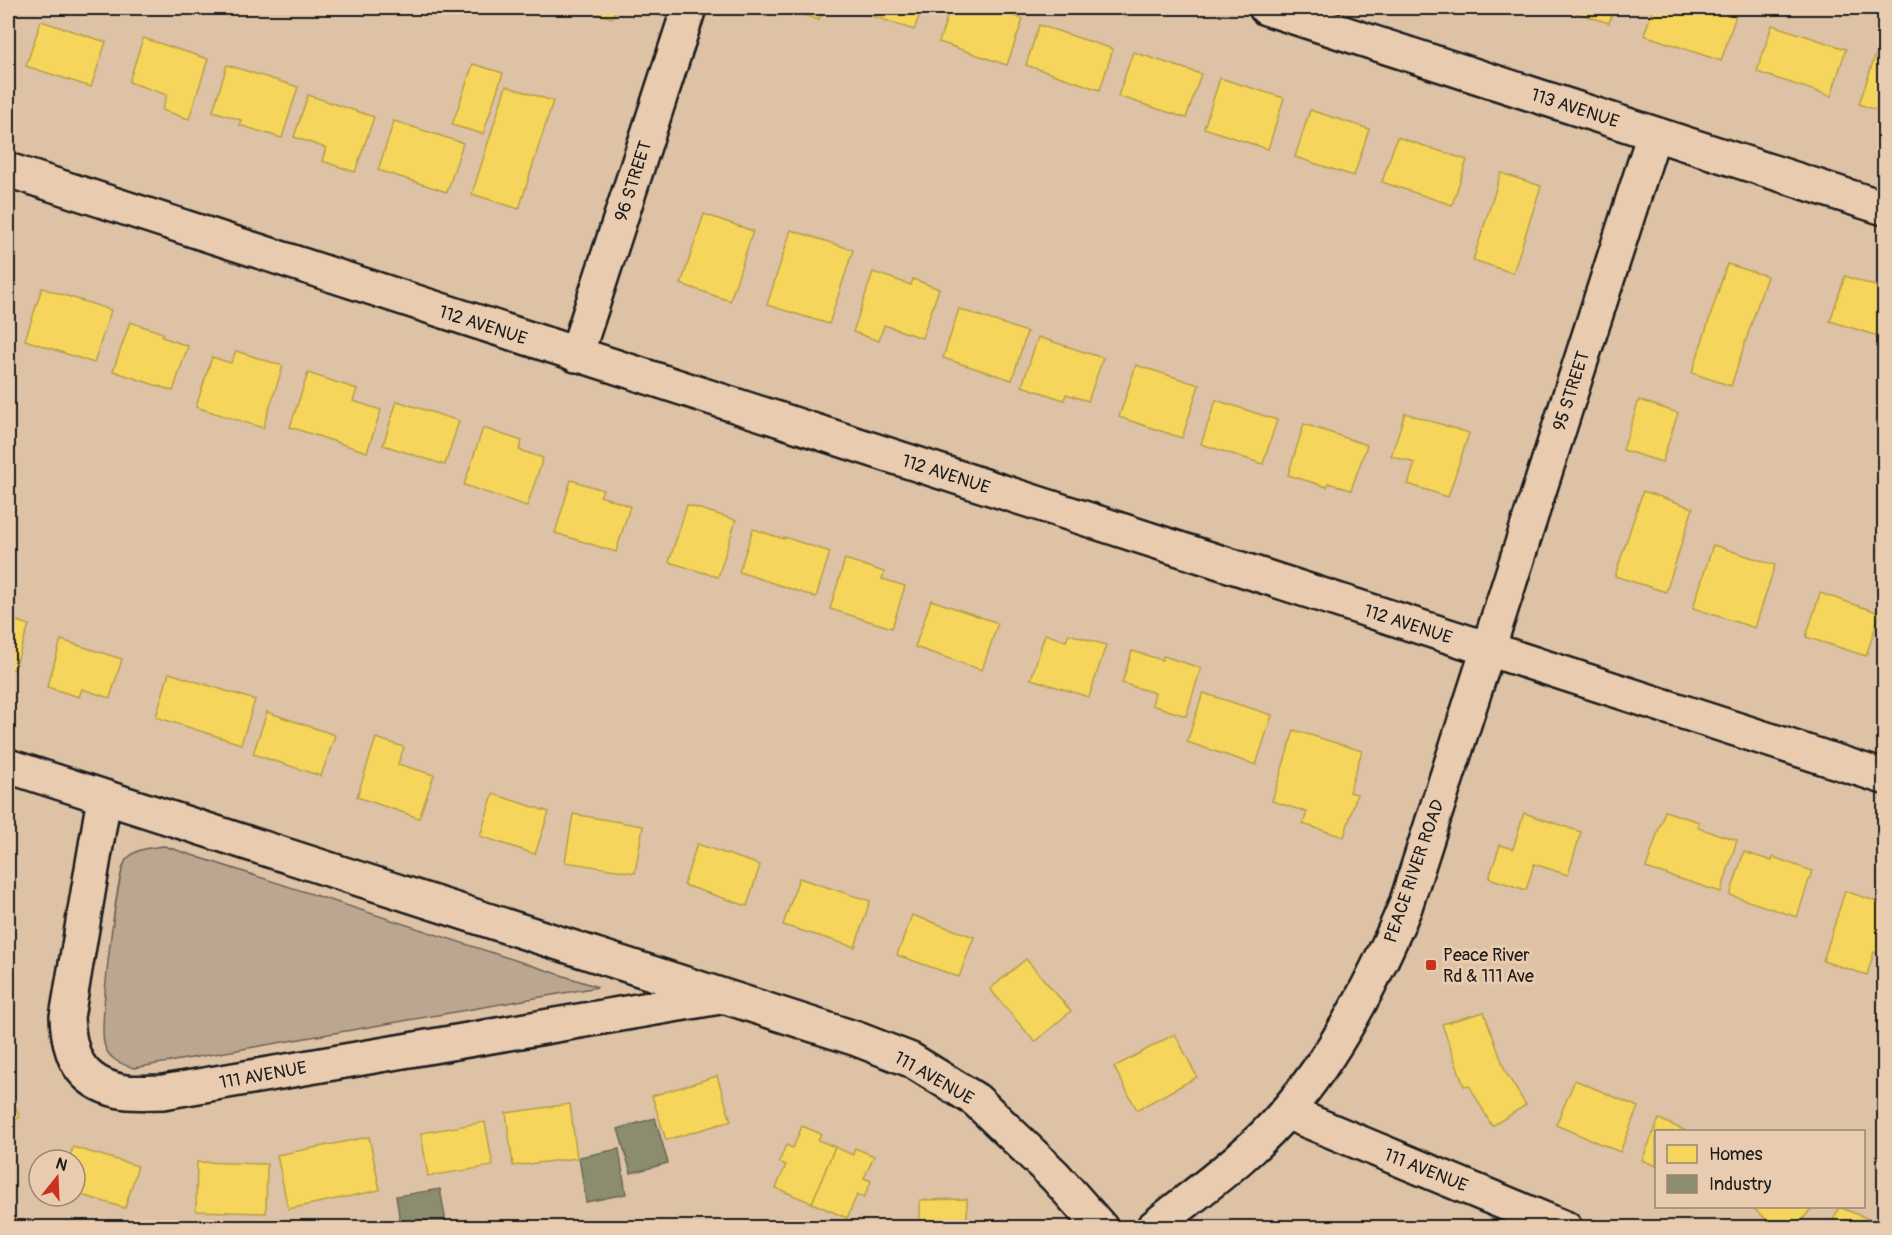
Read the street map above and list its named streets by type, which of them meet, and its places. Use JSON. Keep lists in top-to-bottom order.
{
  "streets": {
    "street": [
      "113 AVENUE",
      "96 STREET",
      "112 AVENUE",
      "95 STREET",
      "PEACE RIVER ROAD",
      "111 AVENUE"
    ]
  },
  "crossings": [
    ["113 AVENUE", "95 STREET"],
    ["96 STREET", "112 AVENUE"],
    ["112 AVENUE", "95 STREET"],
    ["112 AVENUE", "PEACE RIVER ROAD"],
    ["95 STREET", "PEACE RIVER ROAD"],
    ["PEACE RIVER ROAD", "111 AVENUE"]
  ],
  "places": {
    "transit": ["Peace River Rd & 111 Ave"]
  },
  "legend": ["Homes", "Industry"],
  "north": "top"
}
